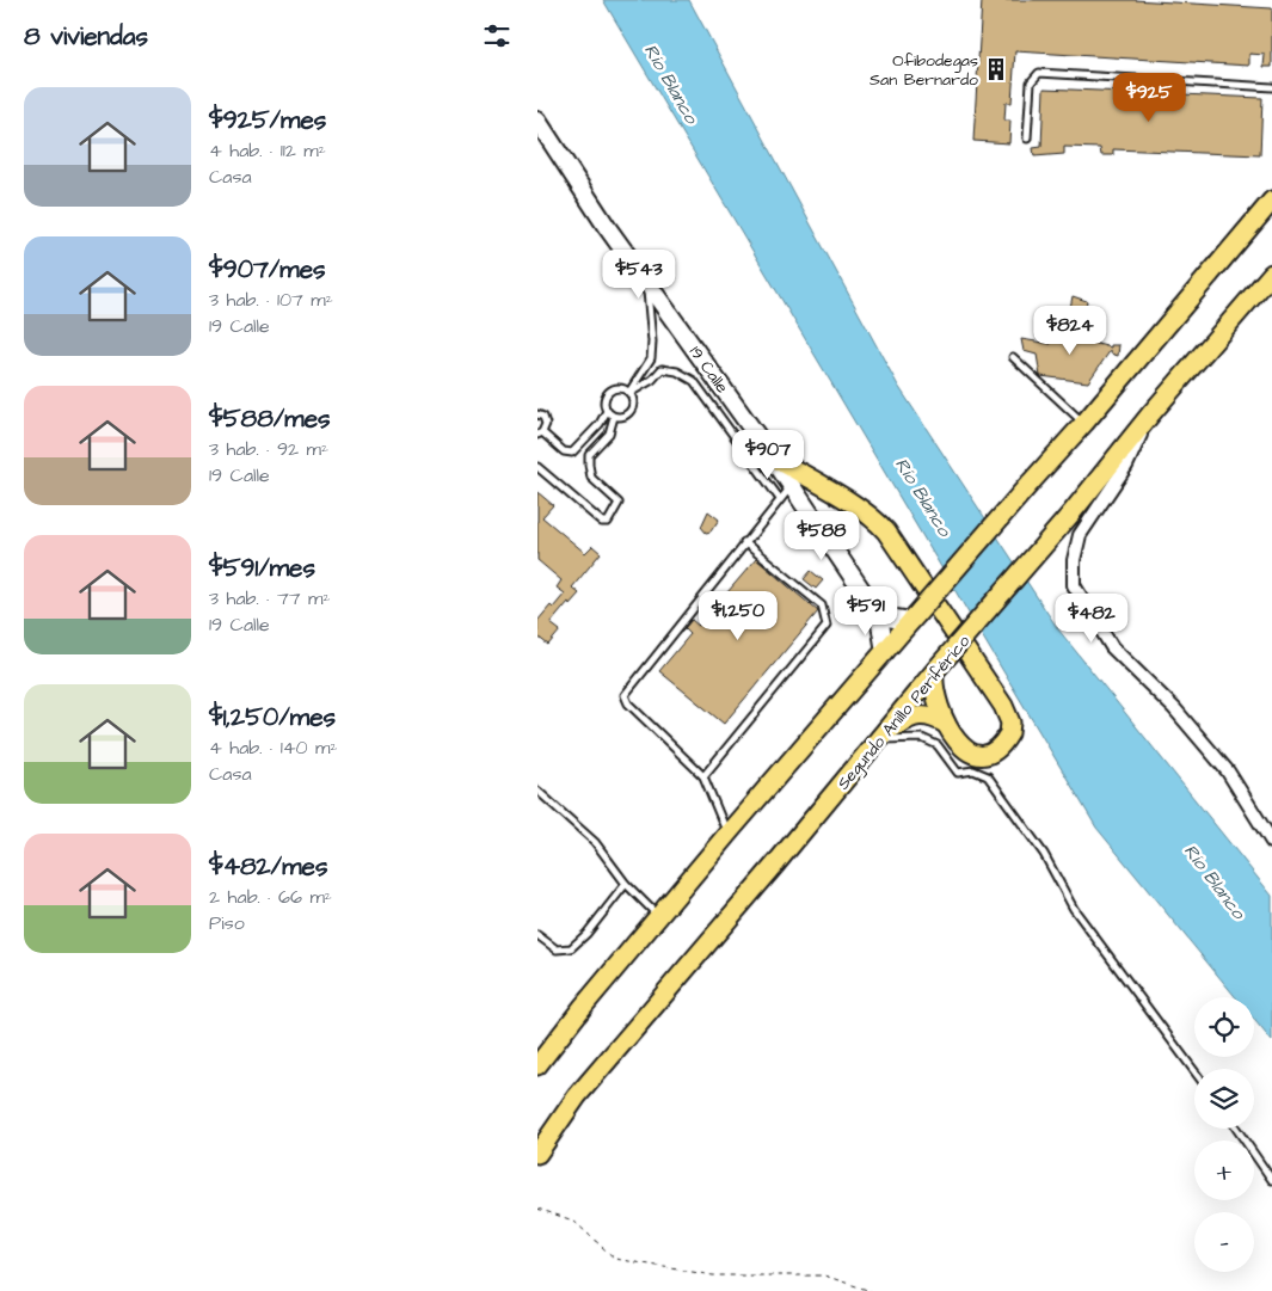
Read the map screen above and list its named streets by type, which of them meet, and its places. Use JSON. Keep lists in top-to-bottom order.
{
  "streets": {
    "main road": ["19 Calle", "Segundo Anillo Periférico"]
  },
  "water": ["Río Blanco"],
  "places": {
    "building": ["Ofibodegas San Bernardo"]
  },
  "page": {
    "heading": "8 viviendas",
    "list": [
      {
        "name": "$925/mes",
        "note": "4 hab. · 112 m² · Casa"
      },
      {
        "name": "$907/mes",
        "note": "3 hab. · 107 m² · 19 Calle"
      },
      {
        "name": "$588/mes",
        "note": "3 hab. · 92 m² · 19 Calle"
      },
      {
        "name": "$591/mes",
        "note": "3 hab. · 77 m² · 19 Calle"
      },
      {
        "name": "$1,250/mes",
        "note": "4 hab. · 140 m² · Casa"
      },
      {
        "name": "$482/mes",
        "note": "2 hab. · 66 m² · Piso"
      }
    ],
    "price": [
      "$925",
      "$543",
      "$824",
      "$907",
      "$588",
      "$591",
      "$1,250",
      "$482"
    ],
    "map_buttons": ["+", "−"]
  }
}
